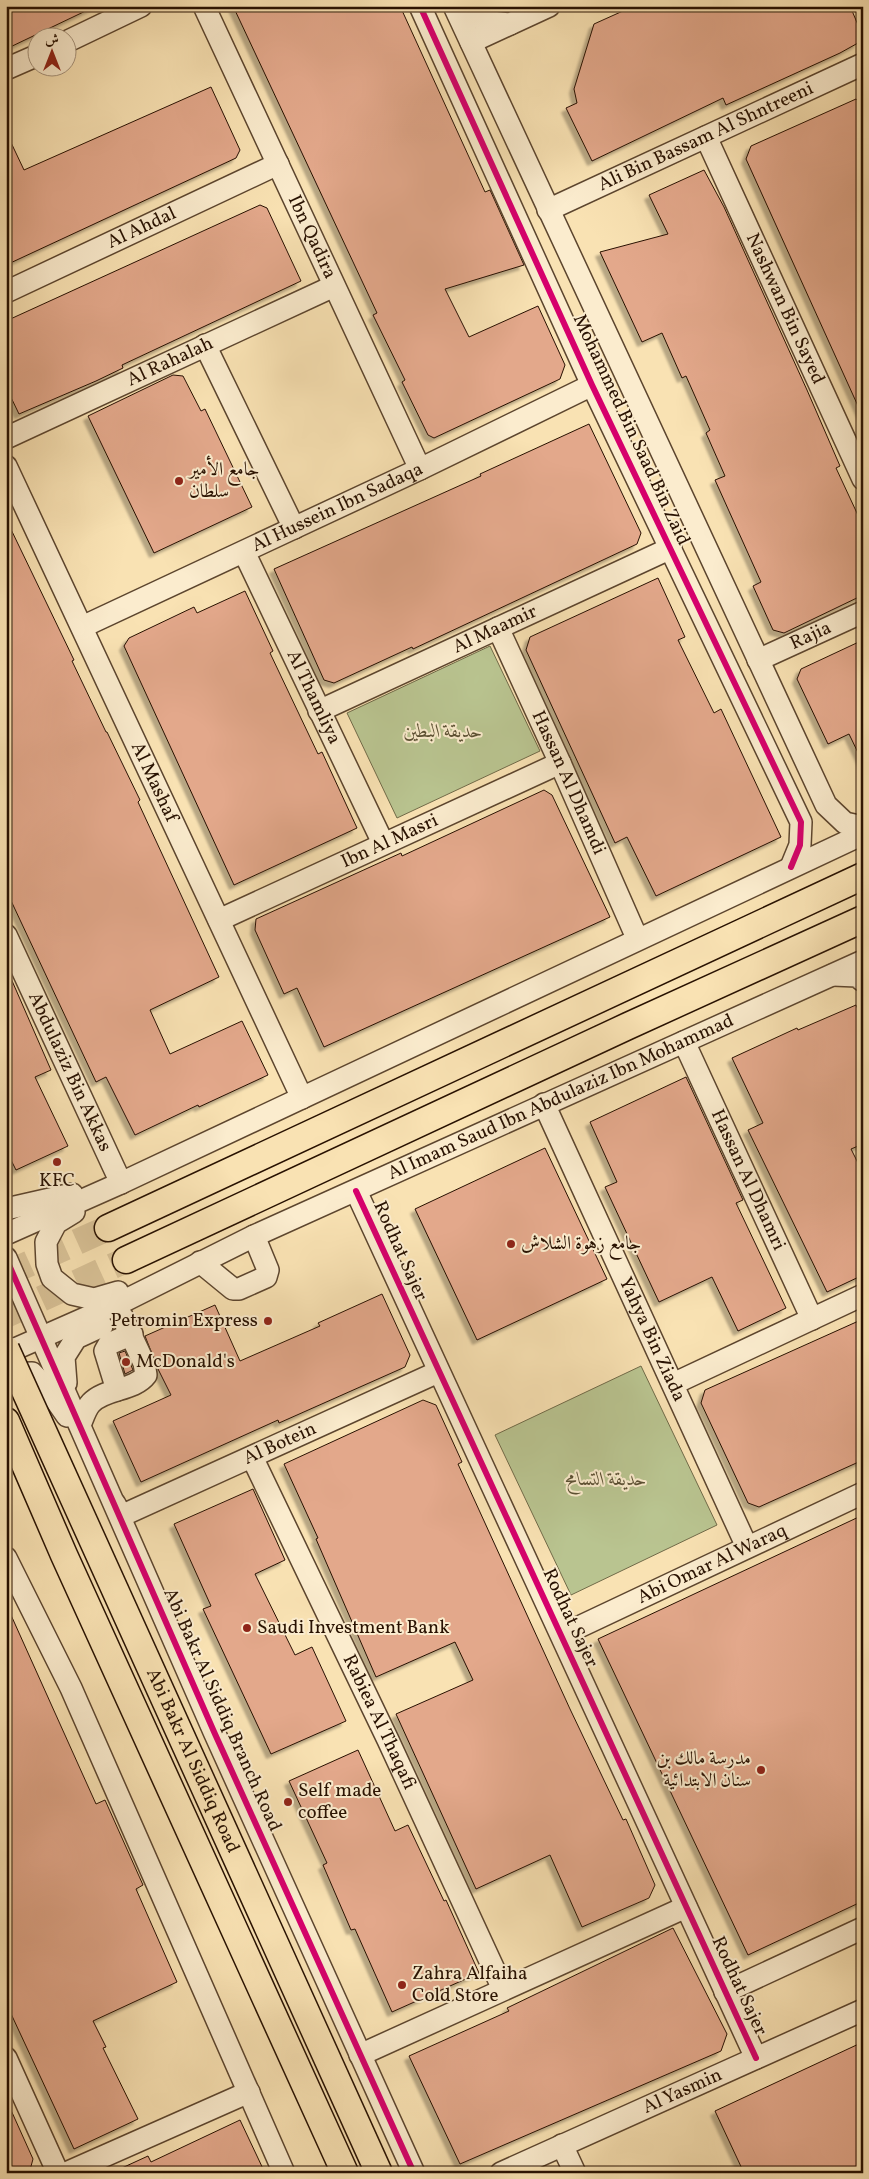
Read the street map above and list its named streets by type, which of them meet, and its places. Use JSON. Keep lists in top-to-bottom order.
{
  "streets": {
    "main road": ["Al Imam Saud Ibn Abdulaziz Ibn Mohammad", "Abi Bakr Al Siddiq Road"],
    "street": [
      "Ali Bin Bassam Al Shntreeni",
      "Al Ahdal",
      "Ibn Qadira",
      "Nashwan Bin Sayed",
      "Al Rahalah",
      "Mohammed Bin Saad Bin Zaid",
      "Al Hussein Ibn Sadaqa",
      "Al Maamir",
      "Rajia",
      "Al Thamliya",
      "Al Mashaf",
      "Hassan Al Dhamdi",
      "Ibn Al Masri",
      "Abdulaziz Bin Akkas",
      "Hassan Al Dhamri",
      "Rodhat Sajer",
      "Yahya Bin Ziada",
      "Al Botein",
      "Abi Omar Al Waraq",
      "Abi Bakr Al Siddiq Branch Road",
      "Rabiea Al Thaqafi",
      "Al Yasmin"
    ]
  },
  "crossings": [
    ["Ali Bin Bassam Al Shntreeni", "Nashwan Bin Sayed"],
    ["Ali Bin Bassam Al Shntreeni", "Mohammed Bin Saad Bin Zaid"],
    ["Al Ahdal", "Ibn Qadira"],
    ["Ibn Qadira", "Al Rahalah"],
    ["Ibn Qadira", "Al Hussein Ibn Sadaqa"],
    ["Mohammed Bin Saad Bin Zaid", "Al Hussein Ibn Sadaqa"],
    ["Mohammed Bin Saad Bin Zaid", "Al Maamir"],
    ["Mohammed Bin Saad Bin Zaid", "Rajia"],
    ["Al Hussein Ibn Sadaqa", "Al Thamliya"],
    ["Al Hussein Ibn Sadaqa", "Al Mashaf"],
    ["Al Maamir", "Al Thamliya"],
    ["Al Maamir", "Hassan Al Dhamdi"],
    ["Al Thamliya", "Ibn Al Masri"],
    ["Al Mashaf", "Ibn Al Masri"],
    ["Hassan Al Dhamdi", "Ibn Al Masri"],
    ["Al Imam Saud Ibn Abdulaziz Ibn Mohammad", "Hassan Al Dhamri"],
    ["Al Imam Saud Ibn Abdulaziz Ibn Mohammad", "Rodhat Sajer"],
    ["Al Imam Saud Ibn Abdulaziz Ibn Mohammad", "Yahya Bin Ziada"],
    ["Al Imam Saud Ibn Abdulaziz Ibn Mohammad", "Abi Bakr Al Siddiq Branch Road"],
    ["Rodhat Sajer", "Al Botein"],
    ["Rodhat Sajer", "Abi Omar Al Waraq"],
    ["Rodhat Sajer", "Al Yasmin"],
    ["Yahya Bin Ziada", "Abi Omar Al Waraq"],
    ["Al Botein", "Abi Bakr Al Siddiq Branch Road"],
    ["Al Botein", "Rabiea Al Thaqafi"]
  ],
  "parks": ["حديقة البطين", "حديقة التسامح"],
  "places": [
    "جامع الأمير سلطان",
    "KFC",
    "جامع زهوة الشلاش",
    "Petromin Express",
    "McDonald's",
    "Saudi Investment Bank",
    "مدرسة مالك بن سنان الابتدائية",
    "Self made coffee",
    "Zahra Alfaiha Cold Store"
  ],
  "north": "top"
}
